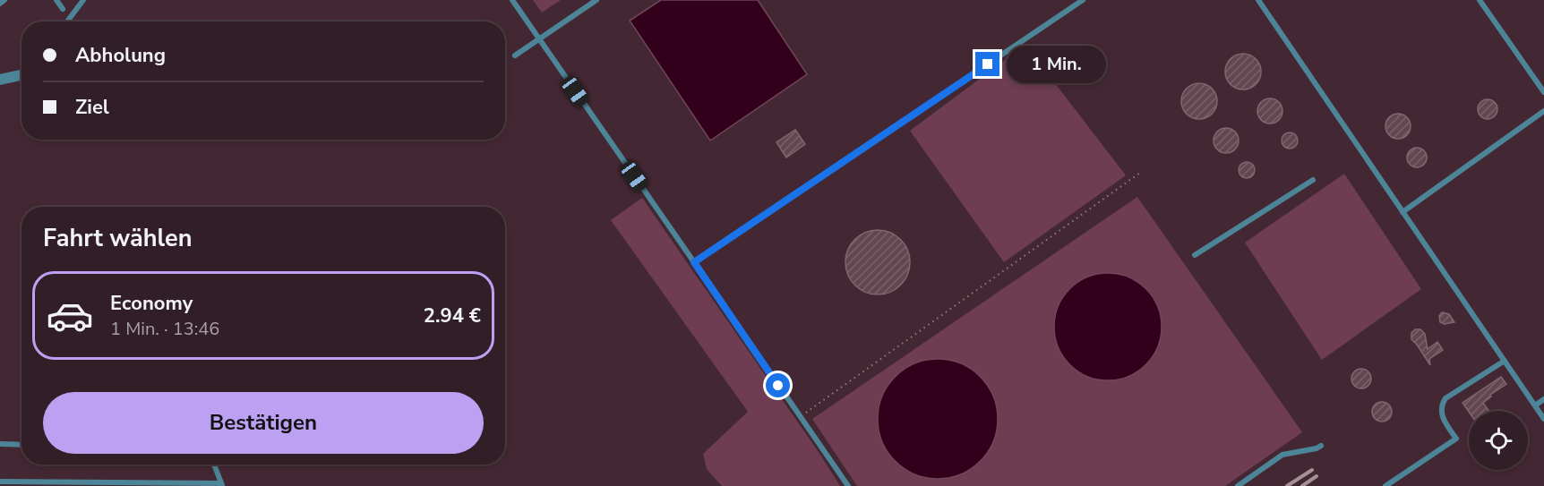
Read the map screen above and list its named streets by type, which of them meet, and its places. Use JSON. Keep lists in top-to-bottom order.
{
  "page": {
    "banner": ["Abholung", "Ziel"],
    "bubble": "1 Min.",
    "heading": "Fahrt wählen",
    "list": [
      {
        "name": "Economy",
        "note": "1 Min. · 13:46",
        "value": "2.94 €"
      }
    ],
    "buttons": "Bestätigen"
  }
}
